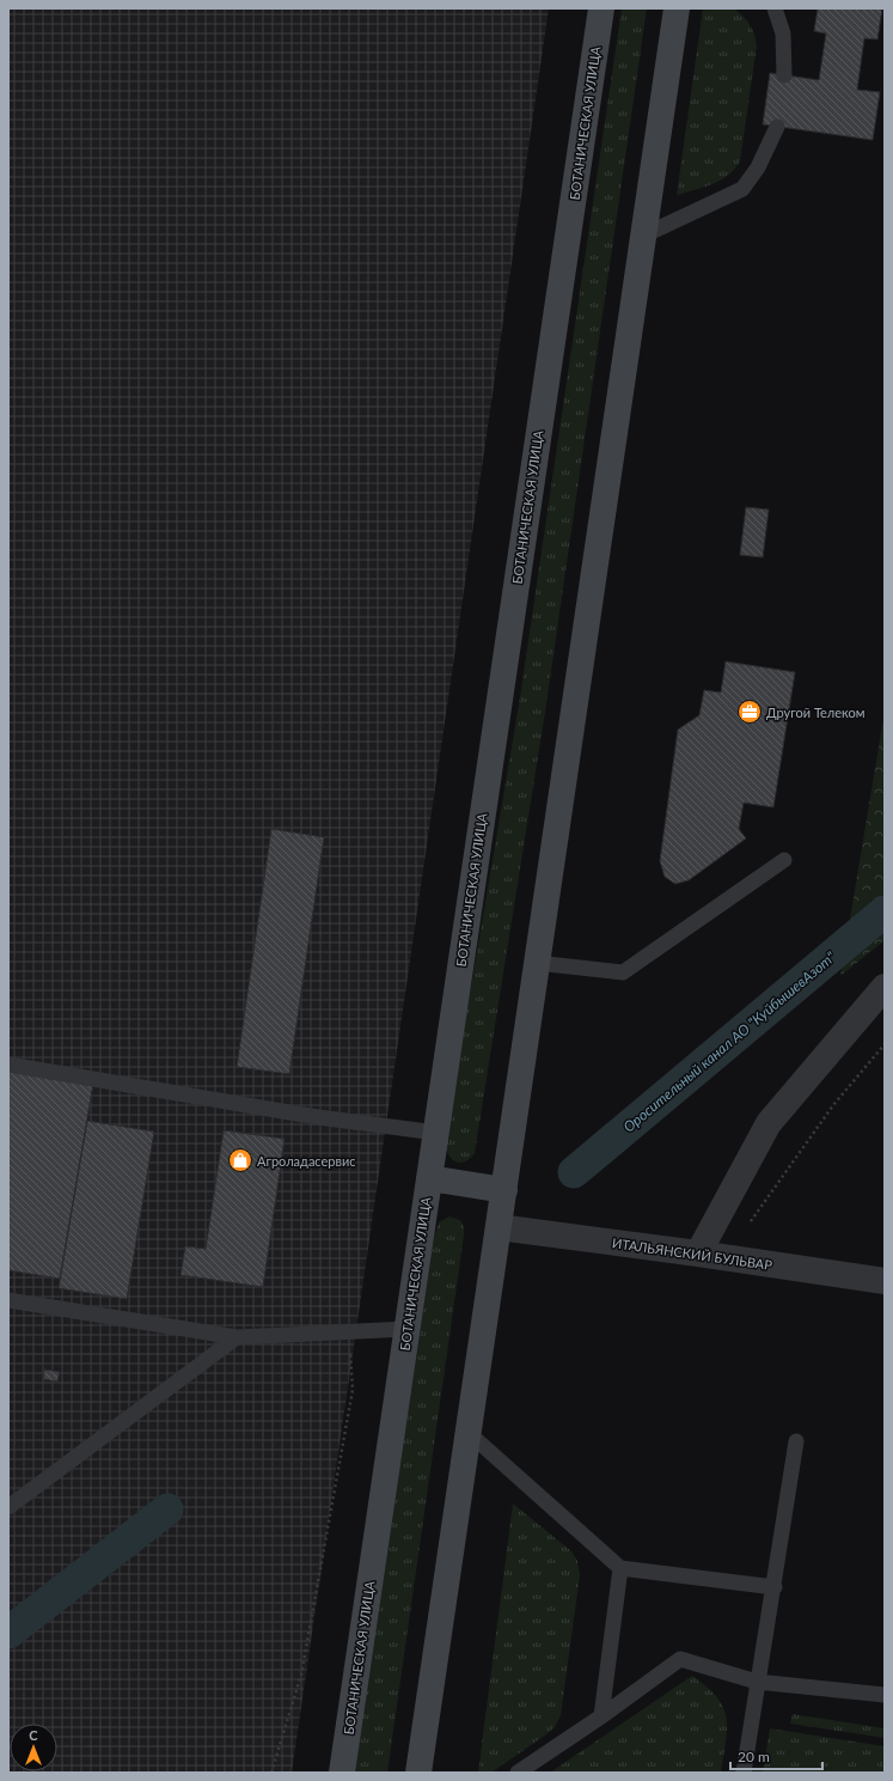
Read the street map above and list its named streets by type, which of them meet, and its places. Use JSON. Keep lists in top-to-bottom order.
{
  "streets": {
    "main road": ["БОТАНИЧЕСКАЯ УЛИЦА"],
    "street": ["ИТАЛЬЯНСКИЙ БУЛЬВАР"]
  },
  "water": ["Оросительный канал АО \"КуйбышевАзот\""],
  "places": {
    "office": ["Другой Телеком"],
    "shop": ["Агроладасервис"]
  },
  "scale_bar": "20 m",
  "north": "top"
}
